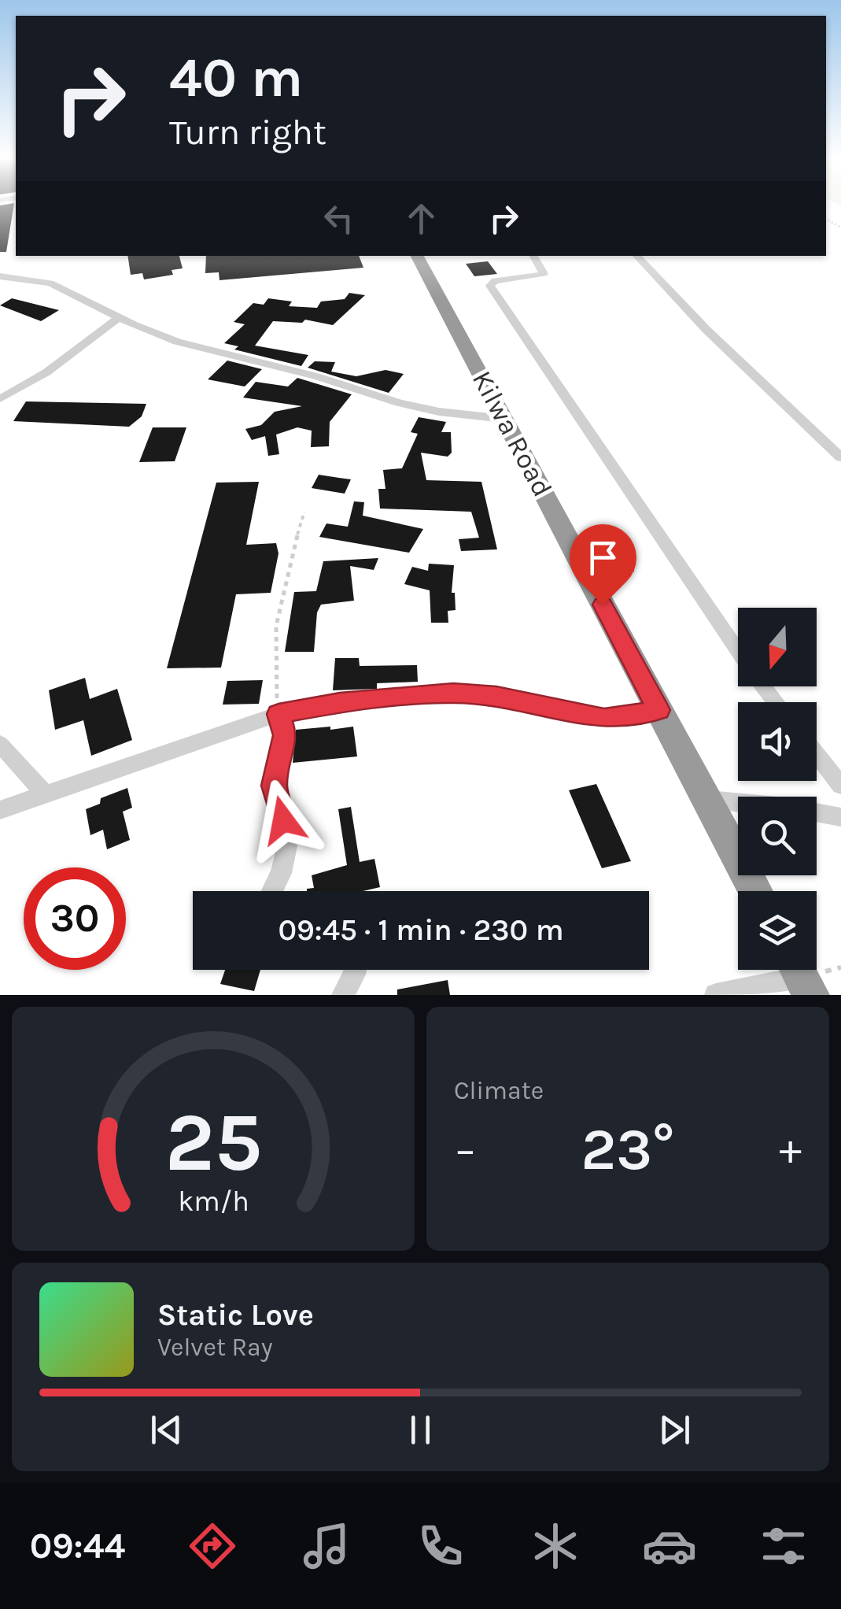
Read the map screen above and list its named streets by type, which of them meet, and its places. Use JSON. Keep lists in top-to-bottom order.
{
  "streets": {
    "highway": ["Kilwa Road"]
  },
  "north": "bottom",
  "page": {
    "turn": ["40 m", "Turn right"],
    "limit": "30",
    "trip": "09:45 · 1 min · 230 m",
    "tile": "Climate",
    "heat": ["−", "23°", "+"],
    "song": ["Static Love", "Velvet Ray"],
    "tabs": "09:44",
    "gauge": ["25", "km/h"]
  }
}
